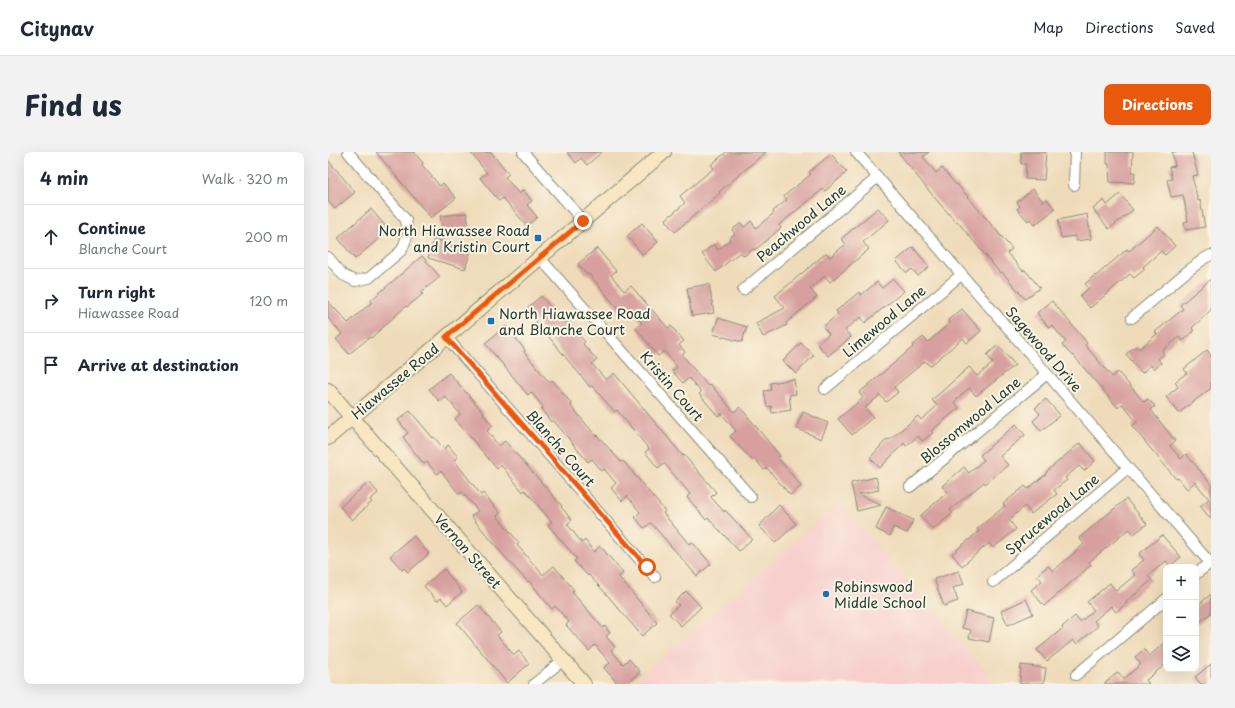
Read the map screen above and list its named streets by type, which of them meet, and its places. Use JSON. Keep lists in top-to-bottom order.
{
  "streets": {
    "main road": ["Hiawassee Road", "Vernon Street"],
    "street": [
      "Peachwood Lane",
      "Limewood Lane",
      "Sagewood Drive",
      "Kristin Court",
      "Blossomwood Lane",
      "Blanche Court",
      "Sprucewood Lane"
    ]
  },
  "crossings": [
    ["Peachwood Lane", "Sagewood Drive"],
    ["Limewood Lane", "Sagewood Drive"],
    ["Sagewood Drive", "Blossomwood Lane"],
    ["Sagewood Drive", "Sprucewood Lane"],
    ["Hiawassee Road", "Kristin Court"],
    ["Hiawassee Road", "Blanche Court"],
    ["Hiawassee Road", "Vernon Street"]
  ],
  "places": {
    "transit": ["North Hiawassee Road and Kristin Court", "North Hiawassee Road and Blanche Court"],
    "other": ["Robinswood Middle School"]
  },
  "page": {
    "header": "Citynav",
    "nav": ["Map", "Directions", "Saved"],
    "title": "Find us",
    "buttons": "Directions",
    "heading": ["4 min", "Walk · 320 m"],
    "list": [
      ["Continue", "Blanche Court", "200 m"],
      ["Turn right", "Hiawassee Road", "120 m"],
      "Arrive at destination"
    ],
    "map_buttons": ["+", "−"]
  }
}
